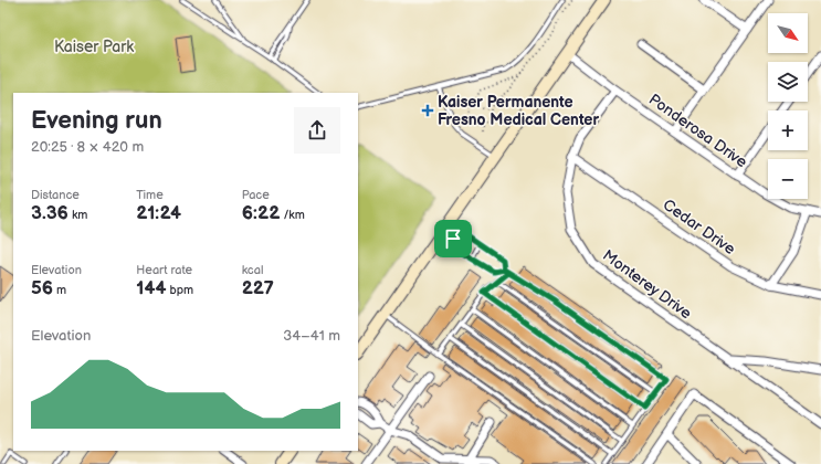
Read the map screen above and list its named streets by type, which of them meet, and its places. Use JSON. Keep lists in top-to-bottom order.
{
  "streets": {
    "street": ["Ponderosa Drive", "Cedar Drive", "Monterey Drive"]
  },
  "crossings": [
    ["Ponderosa Drive", "Monterey Drive"],
    ["Cedar Drive", "Monterey Drive"]
  ],
  "parks": ["Kaiser Park"],
  "places": {
    "health": ["Kaiser Permanente Fresno Medical Center"]
  },
  "north": "bottom right",
  "page": {
    "map_buttons": ["+", "−"],
    "heading": ["Evening run", "20:25 · 8 × 420 m"],
    "stats": [
      ["Distance", "3.36 km"],
      ["Time", "21:24"],
      ["Pace", "6:22 /km"],
      ["Elevation", "56 m"],
      ["Heart rate", "144 bpm"],
      ["kcal", "227"]
    ],
    "chart": ["Elevation", "34–41 m"]
  }
}
